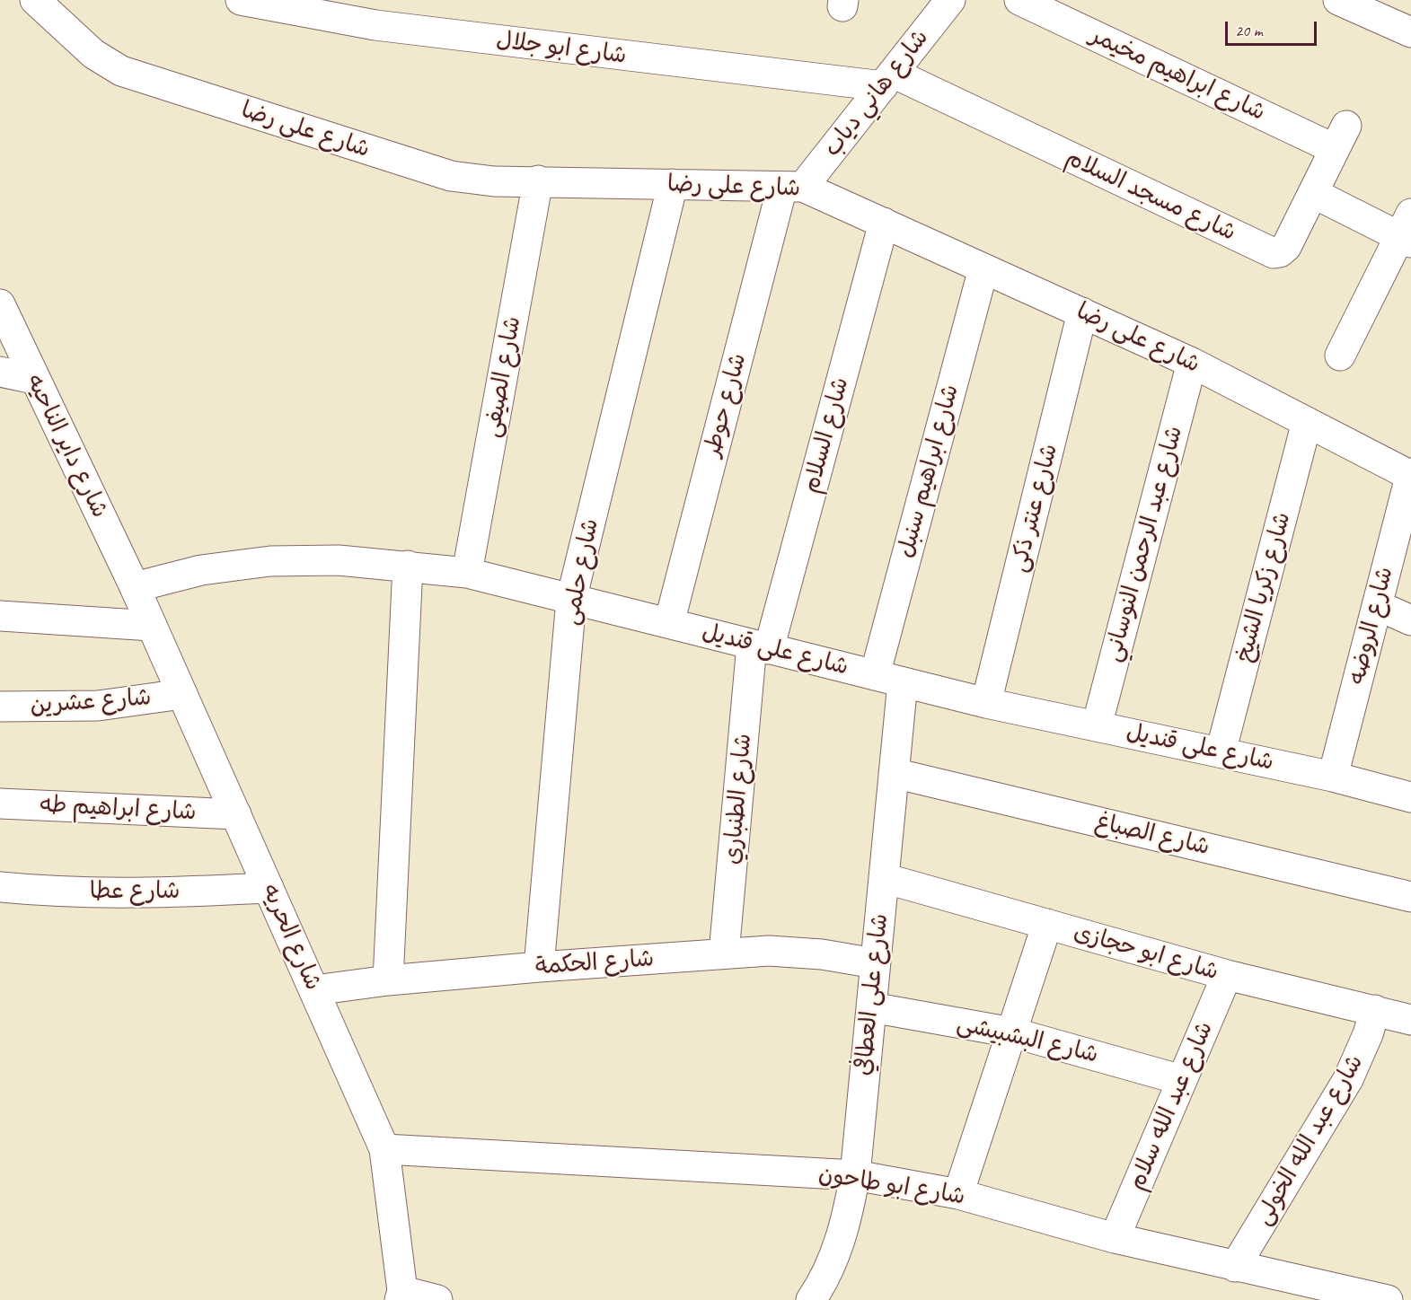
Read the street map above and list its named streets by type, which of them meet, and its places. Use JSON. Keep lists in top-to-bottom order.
{
  "streets": {
    "street": [
      "شارع ابو جلال",
      "شارع ابراهيم مخيمر",
      "شارع هاني دياب",
      "شارع على رضا",
      "شارع مسجد السلام",
      "شارع الصيفى",
      "شارع حوطر",
      "شارع السلام",
      "شارع داير الناحيه",
      "شارع ابراهيم سنبل",
      "شارع عنتر ذكى",
      "شارع عبد الرحمن النوساني",
      "شارع حلمى",
      "شارع زكريا الشيخ",
      "شارع الروضه",
      "شارع على قنديل",
      "شارع عشرين",
      "شارع الطنباري",
      "شارع ابراهيم طه",
      "شارع الصباغ",
      "شارع عطا",
      "شارع الحريه",
      "شارع ابو حجازى",
      "شارع الحكمة",
      "شارع على العطافي",
      "شارع البشبيشى",
      "شارع عبد الله سلام",
      "شارع عبد الله الخولى",
      "شارع ابو طاحون"
    ]
  },
  "crossings": [
    ["شارع ابو جلال", "شارع هاني دياب"],
    ["شارع ابو جلال", "شارع مسجد السلام"],
    ["شارع ابراهيم مخيمر", "شارع مسجد السلام"],
    ["شارع هاني دياب", "شارع على رضا"],
    ["شارع هاني دياب", "شارع مسجد السلام"],
    ["شارع هاني دياب", "شارع حوطر"],
    ["شارع على رضا", "شارع الصيفى"],
    ["شارع على رضا", "شارع حوطر"],
    ["شارع على رضا", "شارع السلام"],
    ["شارع على رضا", "شارع ابراهيم سنبل"],
    ["شارع على رضا", "شارع عنتر ذكى"],
    ["شارع على رضا", "شارع عبد الرحمن النوساني"],
    ["شارع على رضا", "شارع حلمى"],
    ["شارع على رضا", "شارع زكريا الشيخ"],
    ["شارع على رضا", "شارع الروضه"],
    ["شارع الصيفى", "شارع على قنديل"],
    ["شارع حوطر", "شارع على قنديل"],
    ["شارع السلام", "شارع على قنديل"],
    ["شارع السلام", "شارع الطنباري"],
    ["شارع داير الناحيه", "شارع على قنديل"],
    ["شارع داير الناحيه", "شارع الحريه"],
    ["شارع ابراهيم سنبل", "شارع على قنديل"],
    ["شارع ابراهيم سنبل", "شارع على العطافي"],
    ["شارع عنتر ذكى", "شارع على قنديل"],
    ["شارع عبد الرحمن النوساني", "شارع على قنديل"],
    ["شارع حلمى", "شارع على قنديل"],
    ["شارع حلمى", "شارع الحكمة"],
    ["شارع زكريا الشيخ", "شارع على قنديل"],
    ["شارع الروضه", "شارع على قنديل"],
    ["شارع على قنديل", "شارع الطنباري"],
    ["شارع على قنديل", "شارع الحريه"],
    ["شارع على قنديل", "شارع على العطافي"],
    ["شارع عشرين", "شارع الحريه"],
    ["شارع الطنباري", "شارع الحكمة"],
    ["شارع ابراهيم طه", "شارع الحريه"],
    ["شارع الصباغ", "شارع على العطافي"],
    ["شارع عطا", "شارع الحريه"],
    ["شارع الحريه", "شارع الحكمة"],
    ["شارع الحريه", "شارع ابو طاحون"],
    ["شارع ابو حجازى", "شارع على العطافي"],
    ["شارع ابو حجازى", "شارع عبد الله سلام"],
    ["شارع ابو حجازى", "شارع عبد الله الخولى"],
    ["شارع الحكمة", "شارع على العطافي"],
    ["شارع على العطافي", "شارع البشبيشى"],
    ["شارع على العطافي", "شارع ابو طاحون"],
    ["شارع البشبيشى", "شارع عبد الله سلام"],
    ["شارع عبد الله سلام", "شارع ابو طاحون"],
    ["شارع عبد الله الخولى", "شارع ابو طاحون"]
  ],
  "scale_bar": "20 m"
}
